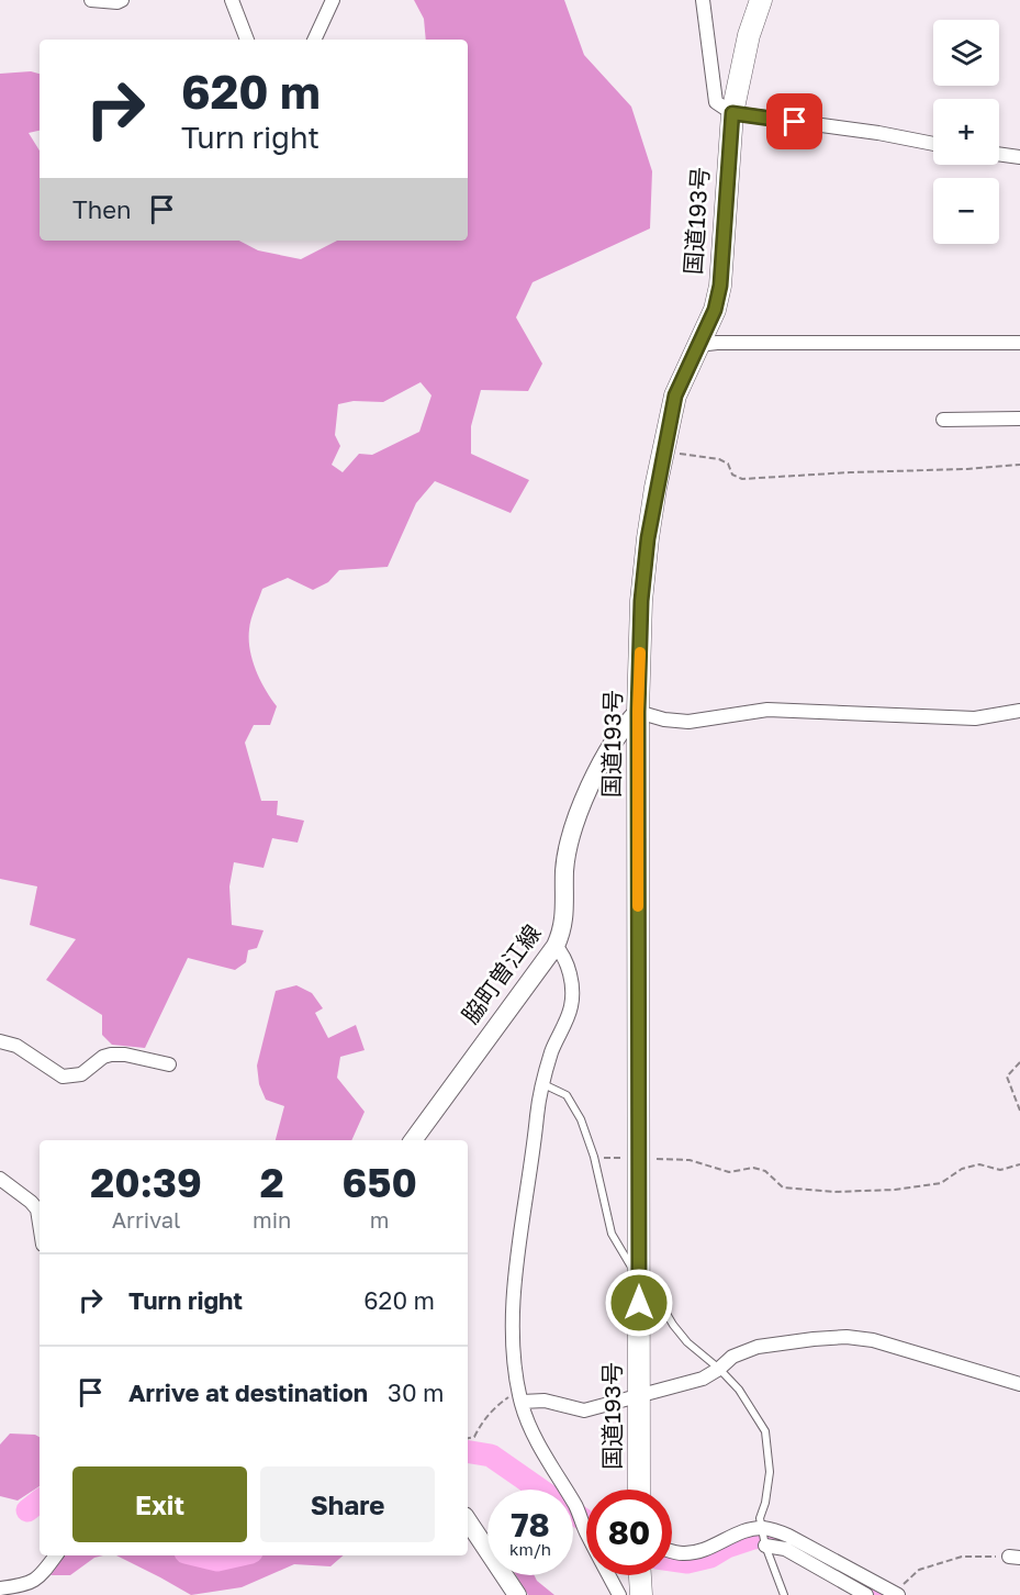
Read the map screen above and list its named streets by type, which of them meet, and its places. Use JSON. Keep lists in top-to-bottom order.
{
  "streets": {
    "highway": ["国道193号"],
    "main road": ["脇町曽江線"]
  },
  "crossings": [
    ["国道193号", "脇町曽江線"]
  ],
  "page": {
    "map_buttons": ["+", "−"],
    "turn": ["620 m", "Turn right"],
    "then": "Then",
    "eta": [
      "20:39",
      "Arrival",
      "2",
      "min",
      "650",
      "m"
    ],
    "list": [
      {
        "name": "Turn right",
        "value": "620 m"
      },
      {
        "name": "Arrive at destination",
        "value": "30 m"
      }
    ],
    "buttons": ["Exit", "Share"],
    "speed": "78 km/h",
    "limit": "80"
  }
}
